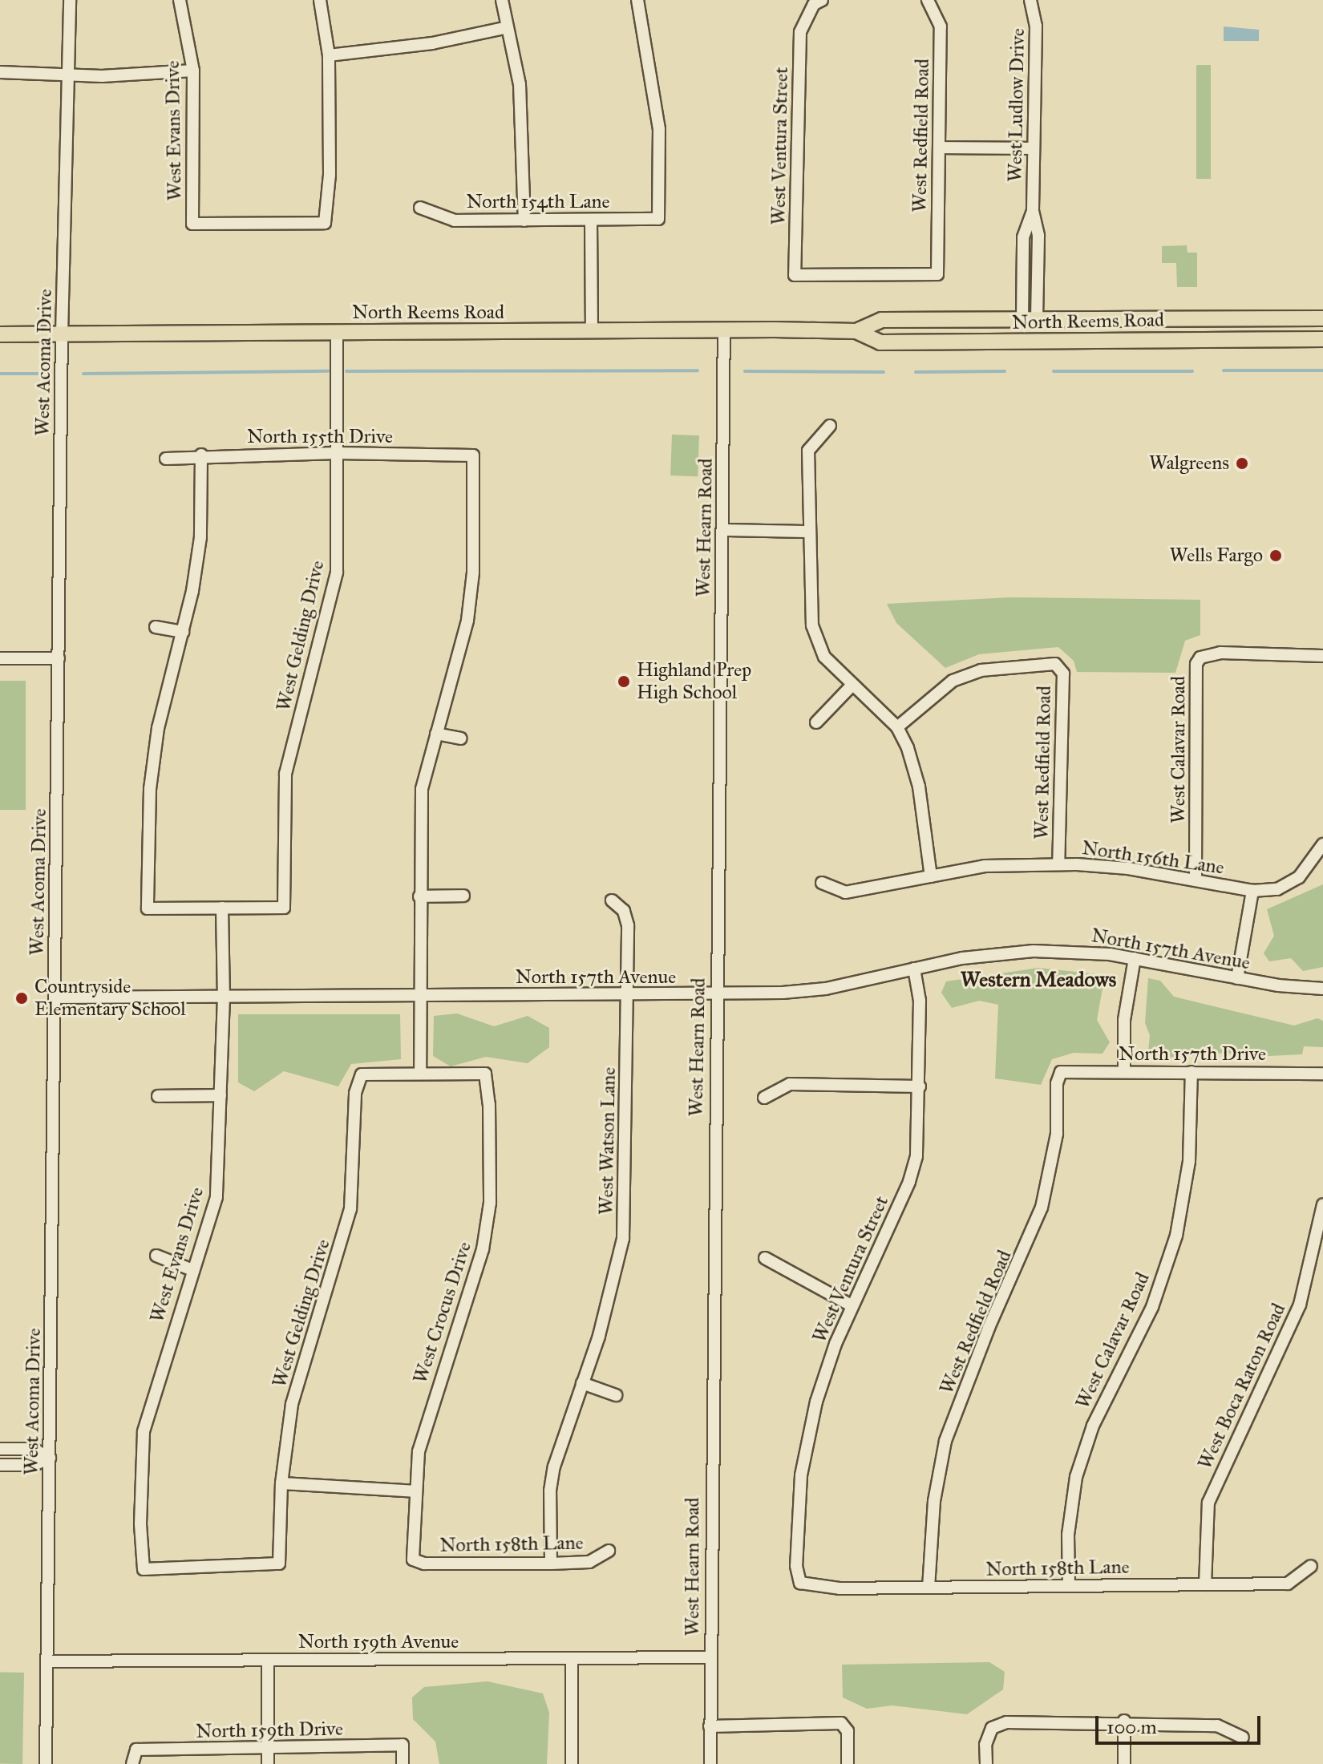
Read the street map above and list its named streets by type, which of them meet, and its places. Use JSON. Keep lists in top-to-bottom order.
{
  "streets": {
    "main road": ["North Reems Road"],
    "street": [
      "West Ludlow Drive",
      "West Evans Drive",
      "West Redfield Road",
      "West Ventura Street",
      "North 154th Lane",
      "West Acoma Drive",
      "North 155th Drive",
      "West Hearn Road",
      "West Gelding Drive",
      "West Calavar Road",
      "North 156th Lane",
      "North 157th Avenue",
      "North 157th Drive",
      "West Watson Lane",
      "West Crocus Drive",
      "West Boca Raton Road",
      "North 158th Lane",
      "North 159th Avenue",
      "North 159th Drive"
    ]
  },
  "crossings": [
    ["West Ludlow Drive", "North Reems Road"],
    ["West Evans Drive", "West Gelding Drive"],
    ["West Evans Drive", "North 157th Avenue"],
    ["West Redfield Road", "West Ventura Street"],
    ["West Redfield Road", "North 156th Lane"],
    ["West Redfield Road", "North 157th Drive"],
    ["West Redfield Road", "North 158th Lane"],
    ["West Ventura Street", "North 157th Avenue"],
    ["West Ventura Street", "North 158th Lane"],
    ["North Reems Road", "West Acoma Drive"],
    ["North Reems Road", "West Hearn Road"],
    ["North Reems Road", "West Gelding Drive"],
    ["West Acoma Drive", "North 157th Avenue"],
    ["West Acoma Drive", "North 159th Avenue"],
    ["North 155th Drive", "West Gelding Drive"],
    ["West Hearn Road", "North 157th Avenue"],
    ["West Hearn Road", "North 159th Avenue"],
    ["West Gelding Drive", "West Crocus Drive"],
    ["West Calavar Road", "North 156th Lane"],
    ["West Calavar Road", "North 157th Drive"],
    ["West Calavar Road", "North 158th Lane"],
    ["North 157th Avenue", "West Watson Lane"],
    ["West Watson Lane", "North 158th Lane"],
    ["West Crocus Drive", "North 158th Lane"],
    ["West Boca Raton Road", "North 158th Lane"]
  ],
  "districts": ["Western Meadows"],
  "places": [
    "Walgreens",
    "Wells Fargo",
    "Highland Prep High School",
    "Countryside Elementary School"
  ],
  "scale_bar": "100 m"
}
